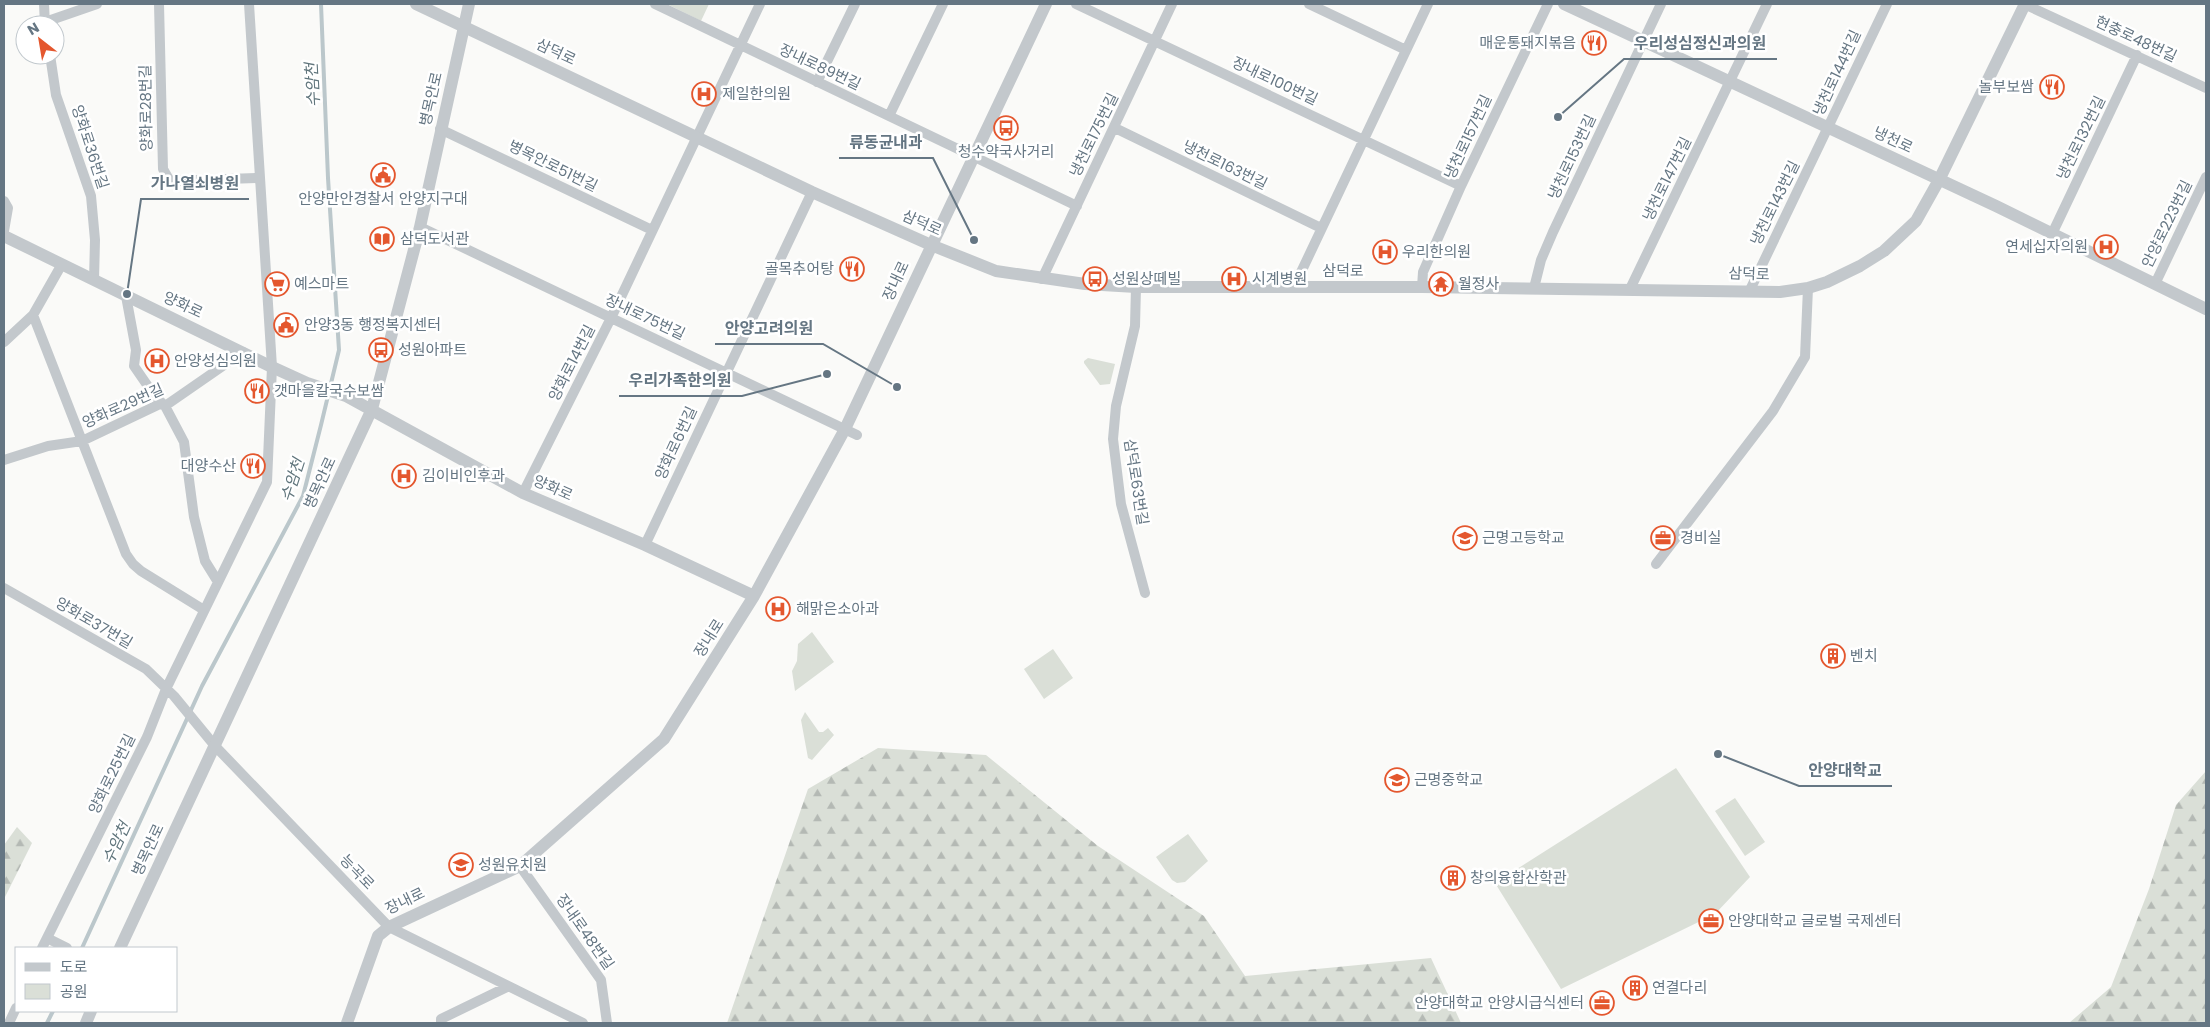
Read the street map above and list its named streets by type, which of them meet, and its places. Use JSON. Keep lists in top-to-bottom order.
{
  "streets": {
    "street": [
      "현충로48번길",
      "삼덕로",
      "장내로89번길",
      "냉천로144번길",
      "장내로100번길",
      "병목안로",
      "양화로28번길",
      "냉천로175번길",
      "냉천로157번길",
      "냉천로132번길",
      "냉천로",
      "양화로36번길",
      "냉천로153번길",
      "냉천로163번길",
      "병목안로51번길",
      "냉천로147번길",
      "냉천로143번길",
      "안양로223번길",
      "장내로",
      "양화로",
      "장내로75번길",
      "양화로14번길",
      "양화로29번길",
      "양화로6번길",
      "삼덕로63번길",
      "양화로37번길",
      "양화로25번길",
      "능곡로",
      "장내로48번길"
    ]
  },
  "crossings": [
    ["현충로48번길", "삼덕로"],
    ["현충로48번길", "냉천로132번길"],
    ["삼덕로", "병목안로"],
    ["삼덕로", "냉천로175번길"],
    ["삼덕로", "냉천로157번길"],
    ["삼덕로", "냉천로"],
    ["삼덕로", "냉천로153번길"],
    ["삼덕로", "냉천로147번길"],
    ["삼덕로", "냉천로143번길"],
    ["삼덕로", "장내로"],
    ["삼덕로", "양화로14번길"],
    ["삼덕로", "양화로6번길"],
    ["삼덕로", "삼덕로63번길"],
    ["장내로89번길", "장내로"],
    ["장내로89번길", "양화로14번길"],
    ["냉천로144번길", "냉천로"],
    ["냉천로144번길", "냉천로143번길"],
    ["장내로100번길", "냉천로175번길"],
    ["장내로100번길", "냉천로157번길"],
    ["병목안로", "병목안로51번길"],
    ["병목안로", "양화로"],
    ["병목안로", "장내로75번길"],
    ["병목안로", "능곡로"],
    ["냉천로175번길", "냉천로163번길"],
    ["냉천로132번길", "냉천로"],
    ["냉천로", "냉천로153번길"],
    ["냉천로", "냉천로147번길"],
    ["냉천로", "냉천로143번길"],
    ["냉천로", "안양로223번길"],
    ["양화로36번길", "양화로"],
    ["병목안로51번길", "양화로14번길"],
    ["장내로", "양화로"],
    ["장내로", "장내로75번길"],
    ["장내로", "능곡로"],
    ["장내로", "장내로48번길"],
    ["양화로", "양화로14번길"],
    ["양화로", "양화로29번길"],
    ["양화로", "양화로6번길"],
    ["양화로", "양화로25번길"],
    ["장내로75번길", "양화로14번길"],
    ["장내로75번길", "양화로6번길"],
    ["양화로37번길", "양화로25번길"],
    ["양화로37번길", "능곡로"]
  ],
  "water": ["수암천"],
  "places": {
    "restaurant": [
      "매운통돼지볶음",
      "놀부보쌈",
      "골목추어탕",
      "갯마을칼국수보쌈",
      "대양수산"
    ],
    "hospital": [
      "제일한의원",
      "연세십자의원",
      "우리한의원",
      "시계병원",
      "안양성심의원",
      "김이비인후과",
      "해맑은소아과"
    ],
    "other": [
      "우리성심정신과의원",
      "류동균내과",
      "가나열쇠병원",
      "우리가족한의원",
      "안양고려의원",
      "안양대학교"
    ],
    "bus stop": ["청수약국사거리", "성원상떼빌", "성원아파트"],
    "public building": ["안양만안경찰서 안양지구대", "안양3동 행정복지센터"],
    "library": ["삼덕도서관"],
    "supermarket": ["예스마트"],
    "temple": ["월정사"],
    "school or university": ["근명고등학교", "근명중학교", "성원유치원"],
    "office": ["경비실", "안양대학교 글로벌 국제센터", "안양대학교 안양시급식센터"],
    "building": ["벤치", "창의융합산학관", "연결다리"]
  },
  "legend": ["도로", "공원"],
  "north": "top left"
}
